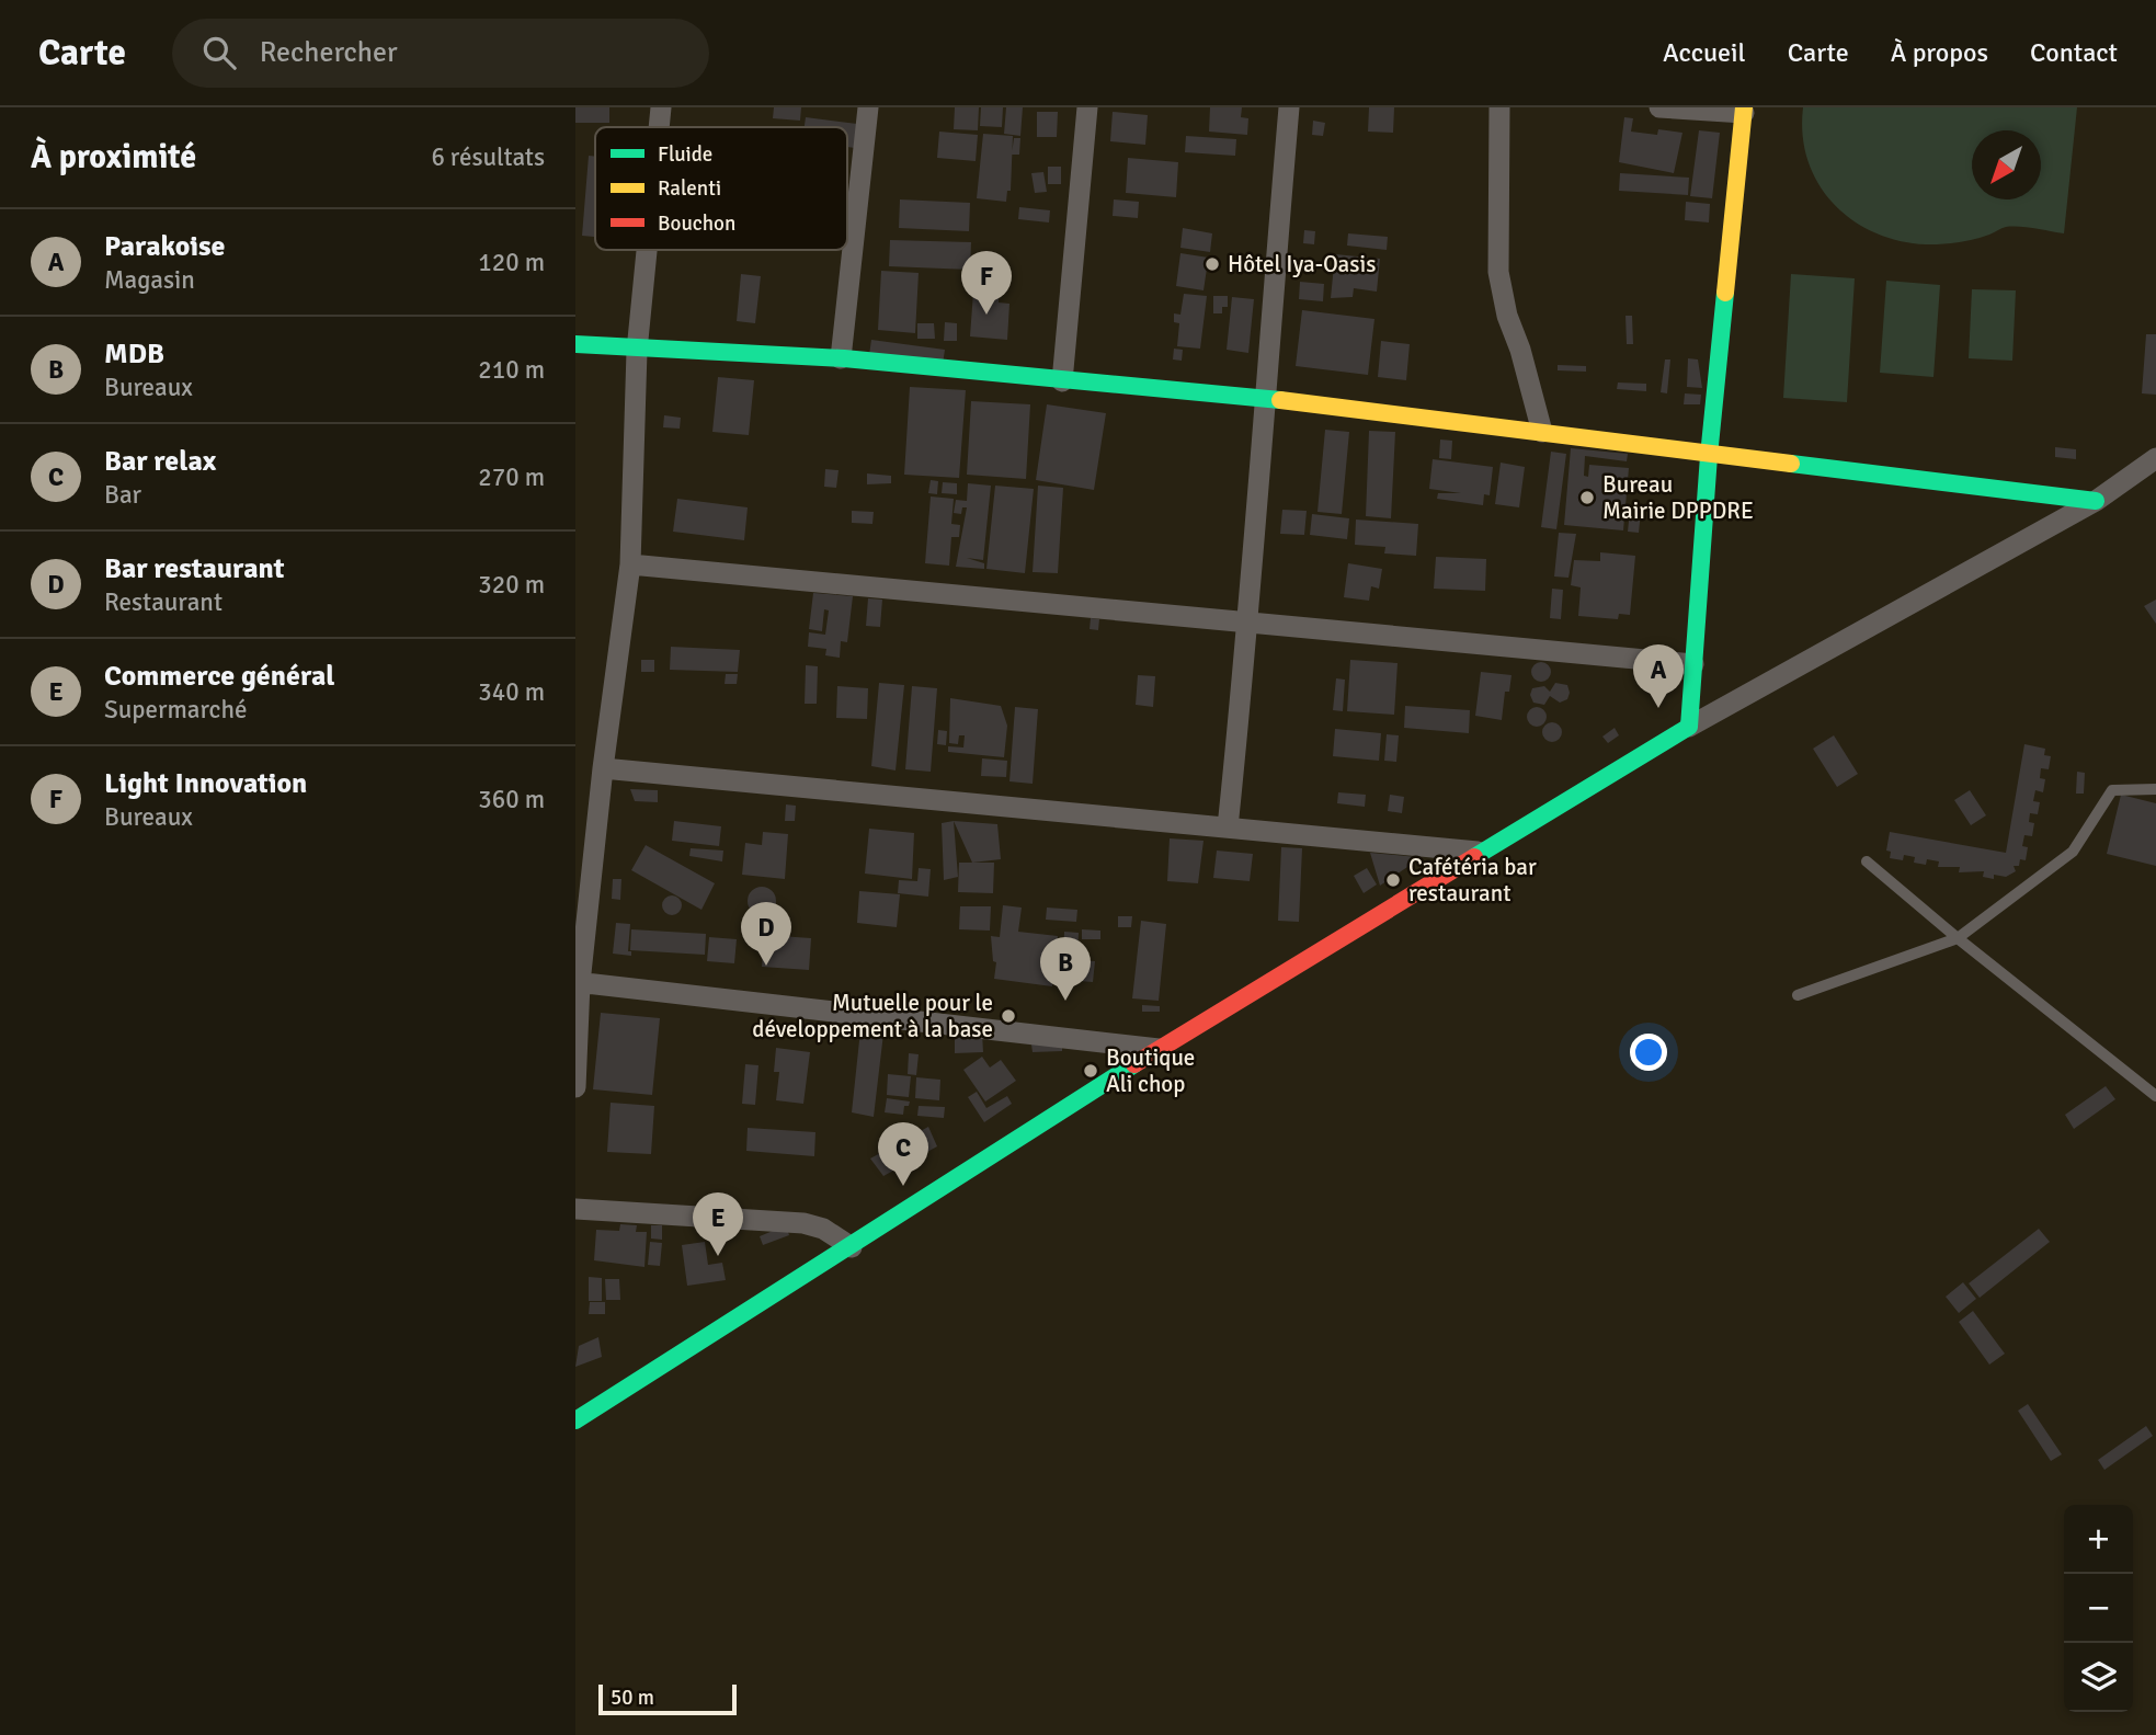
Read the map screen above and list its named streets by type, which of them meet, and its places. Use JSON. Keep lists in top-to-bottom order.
{
  "places": [
    "Hôtel Iya-Oasis",
    "Bureau Mairie DPPDRE",
    "Cafétéria bar restaurant",
    "Mutuelle pour le développement à la base",
    "Boutique Ali chop"
  ],
  "legend": ["Fluide", "Ralenti", "Bouchon"],
  "scale_bar": "50 m",
  "north": "bottom left",
  "page": {
    "header": "Carte",
    "search": "Rechercher",
    "nav": [
      "Accueil",
      "Carte",
      "À propos",
      "Contact"
    ],
    "heading": ["À proximité", "6 résultats"],
    "list": [
      {
        "mark": "A",
        "name": "Parakoise",
        "note": "Magasin",
        "value": "120 m"
      },
      {
        "mark": "B",
        "name": "MDB",
        "note": "Bureaux",
        "value": "210 m"
      },
      {
        "mark": "C",
        "name": "Bar relax",
        "note": "Bar",
        "value": "270 m"
      },
      {
        "mark": "D",
        "name": "Bar restaurant",
        "note": "Restaurant",
        "value": "320 m"
      },
      {
        "mark": "E",
        "name": "Commerce général",
        "note": "Supermarché",
        "value": "340 m"
      },
      {
        "mark": "F",
        "name": "Light Innovation",
        "note": "Bureaux",
        "value": "360 m"
      }
    ],
    "pins": [
      "F",
      "A",
      "D",
      "B",
      "C",
      "E"
    ],
    "map_buttons": ["+", "−"],
    "scale": "50 m"
  }
}
